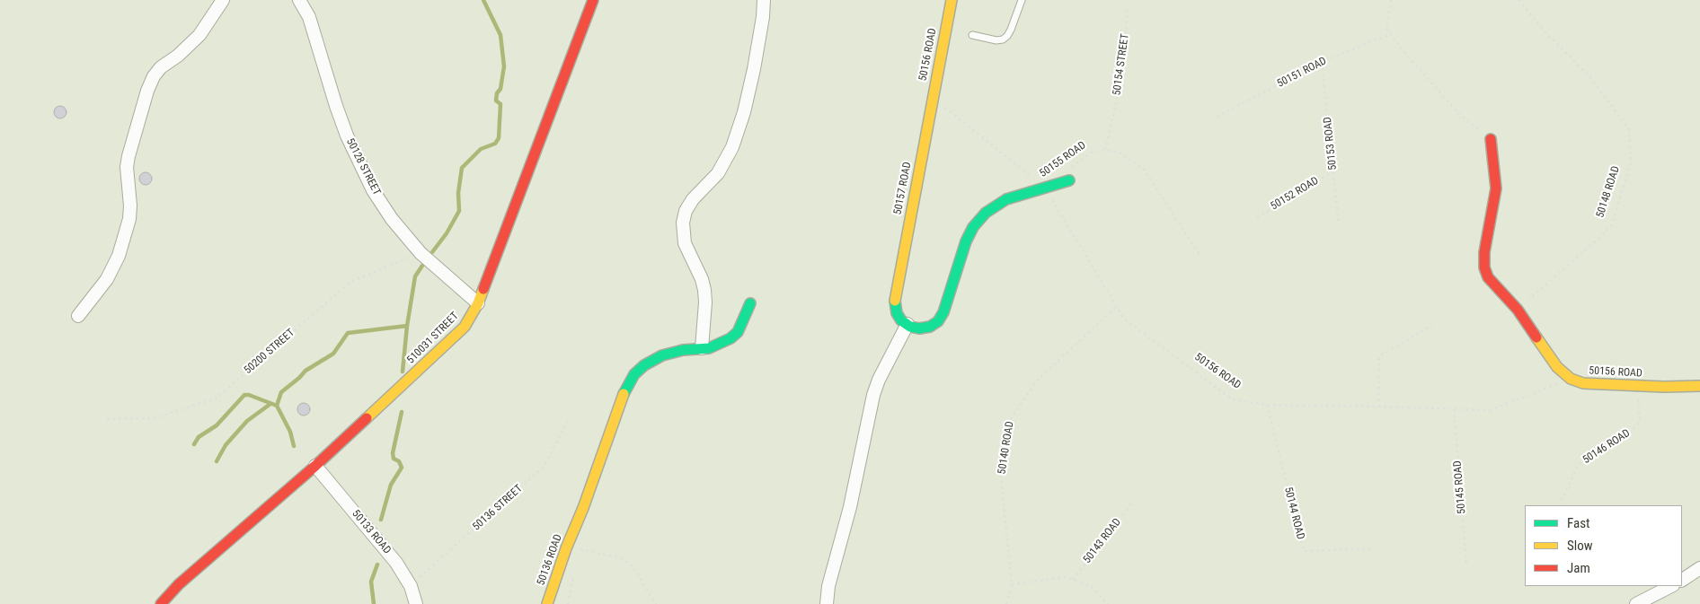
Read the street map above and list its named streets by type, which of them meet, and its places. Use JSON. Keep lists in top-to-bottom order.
{
  "streets": {
    "street": [
      "50156 ROAD",
      "50155 ROAD",
      "50128 STREET",
      "50157 ROAD",
      "510031 STREET",
      "50133 ROAD",
      "50136 ROAD"
    ],
    "path": [
      "50154 STREET",
      "50151 ROAD",
      "50153 ROAD",
      "50148 ROAD",
      "50152 ROAD",
      "50200 STREET",
      "50146 ROAD",
      "50140 ROAD",
      "50145 ROAD",
      "50136 STREET",
      "50144 ROAD",
      "50143 ROAD"
    ]
  },
  "crossings": [
    ["50156 ROAD", "50155 ROAD"],
    ["50156 ROAD", "50157 ROAD"],
    ["50156 ROAD", "50146 ROAD"],
    ["50156 ROAD", "50140 ROAD"],
    ["50156 ROAD", "50145 ROAD"],
    ["50156 ROAD", "50144 ROAD"],
    ["50154 STREET", "50155 ROAD"],
    ["50151 ROAD", "50153 ROAD"],
    ["50153 ROAD", "50152 ROAD"],
    ["50155 ROAD", "50157 ROAD"],
    ["50128 STREET", "510031 STREET"],
    ["50128 STREET", "50200 STREET"],
    ["510031 STREET", "50133 ROAD"],
    ["50136 STREET", "50133 ROAD"]
  ],
  "legend": ["Fast", "Slow", "Jam"]
}
